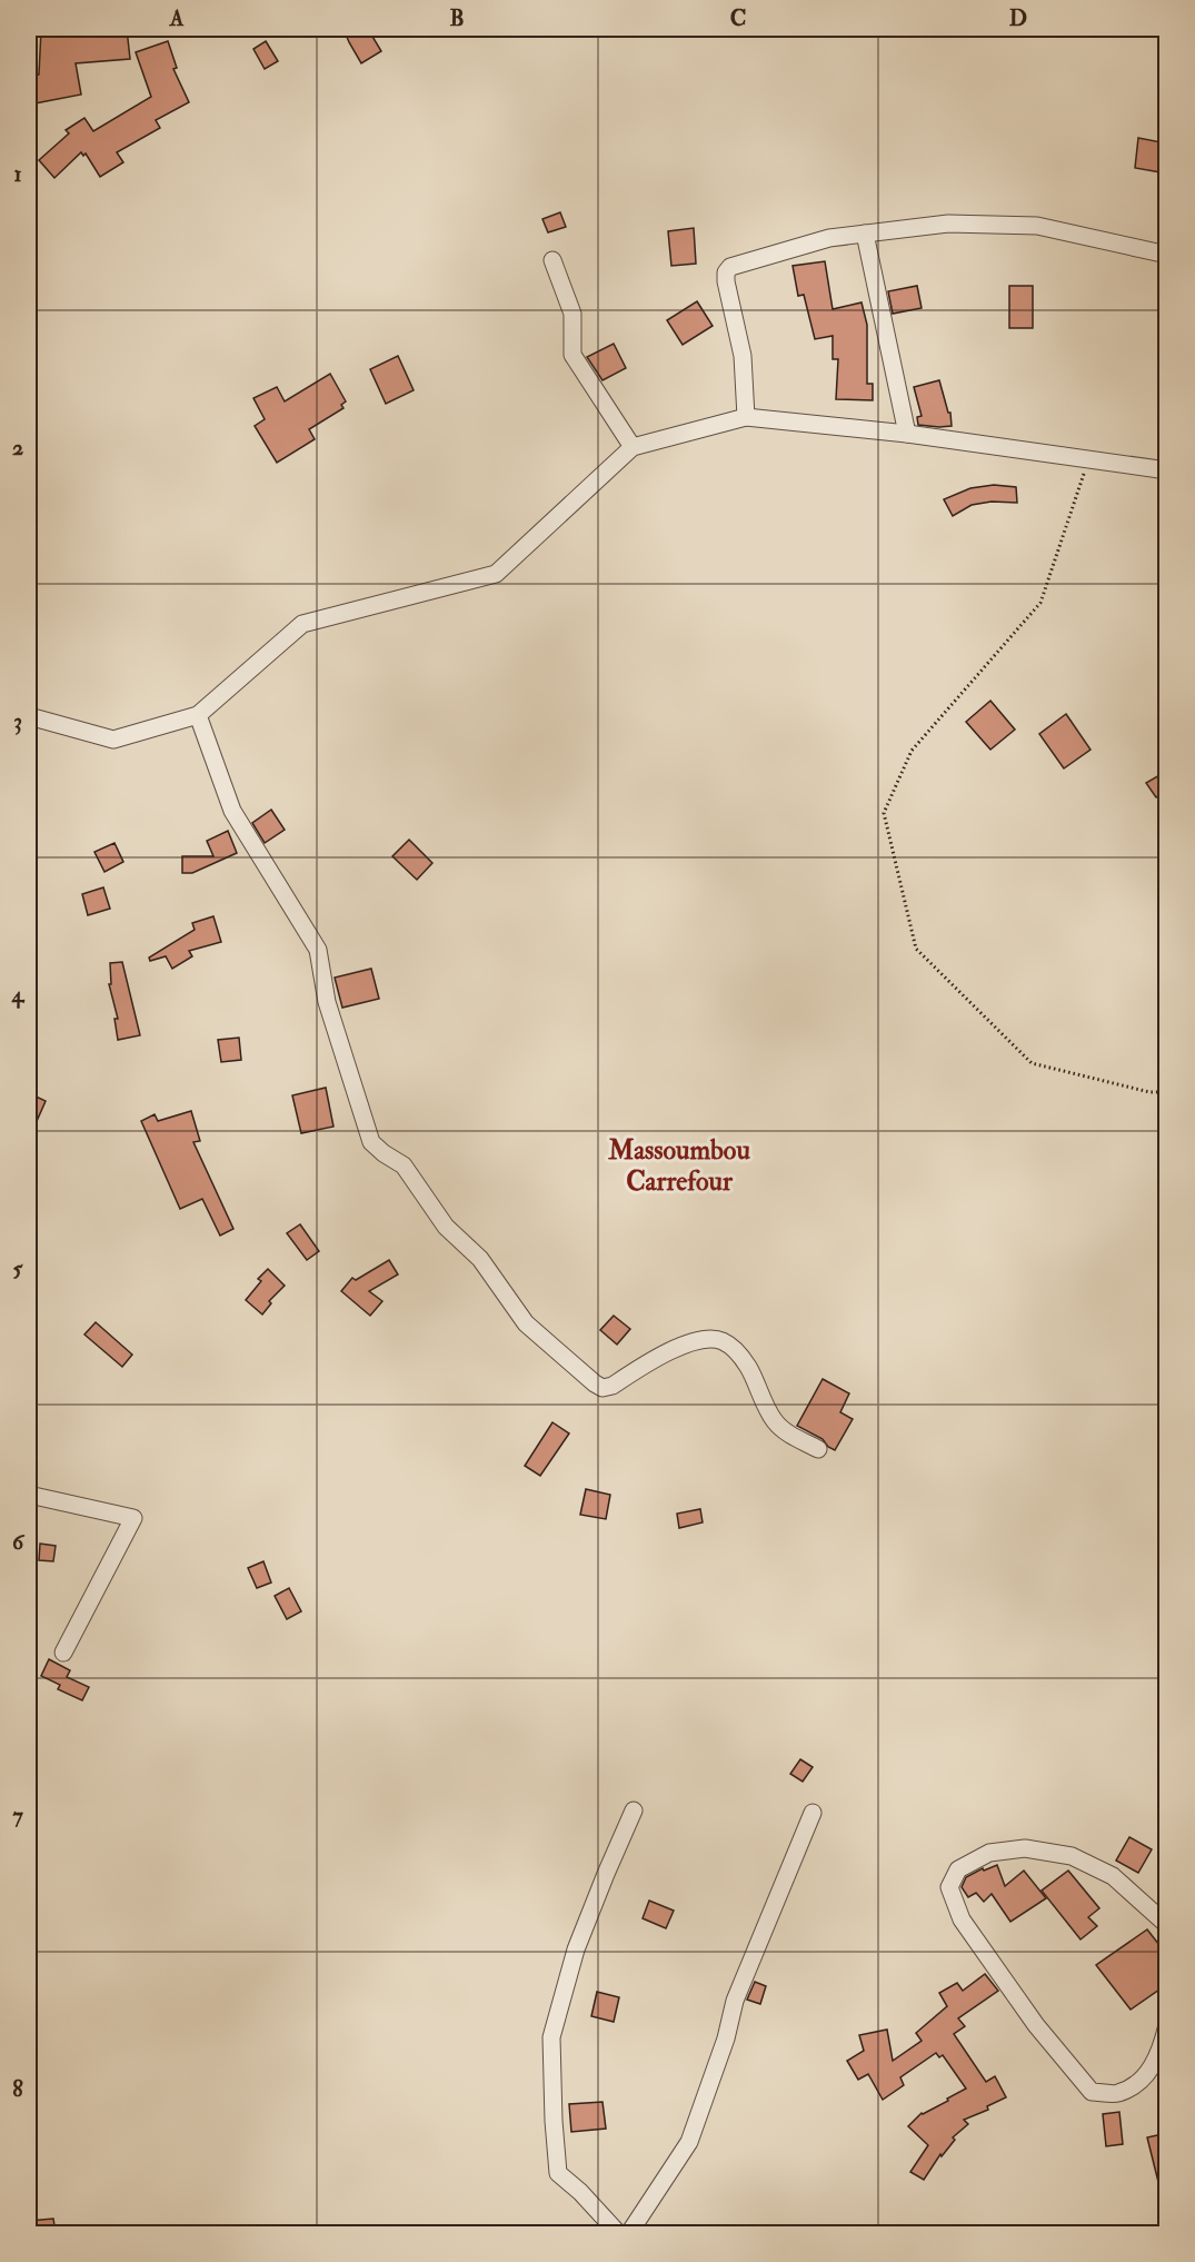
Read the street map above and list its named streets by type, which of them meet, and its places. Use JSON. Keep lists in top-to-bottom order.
{
  "districts": ["Massoumbou Carrefour"],
  "grid": {
    "columns": [
      "A",
      "B",
      "C",
      "D"
    ],
    "rows": [
      "1",
      "2",
      "3",
      "4",
      "5",
      "6",
      "7",
      "8"
    ]
  }
}
